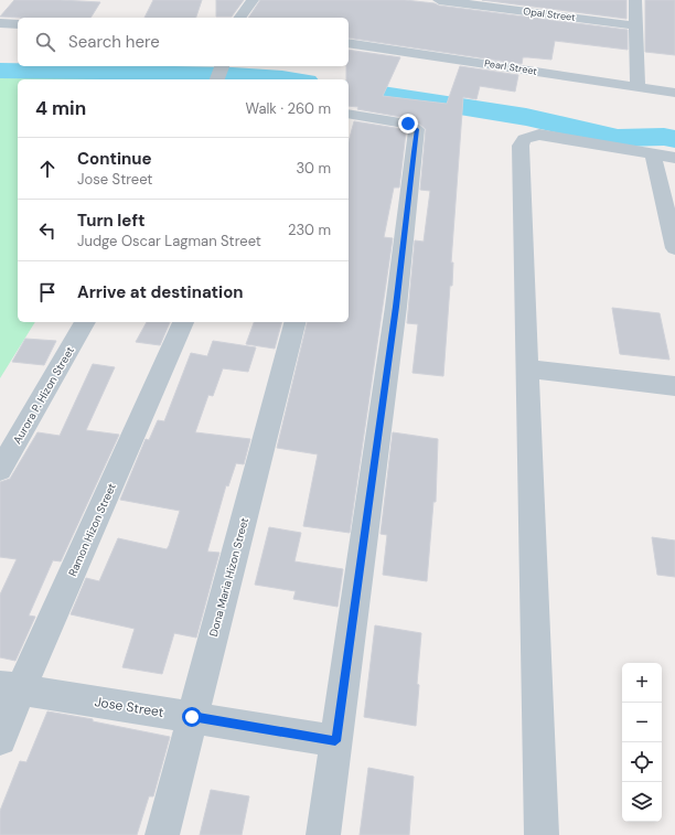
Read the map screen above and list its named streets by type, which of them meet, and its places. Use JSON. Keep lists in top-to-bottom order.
{
  "streets": {
    "street": [
      "Opal Street",
      "Pearl Street",
      "Aurora P. Hizon Street",
      "Ramon Hizon Street",
      "Dona Maria Hizon Street",
      "Jose Street"
    ]
  },
  "crossings": [
    ["Ramon Hizon Street", "Jose Street"],
    ["Dona Maria Hizon Street", "Jose Street"]
  ],
  "page": {
    "search": "Search here",
    "heading": ["4 min", "Walk · 260 m"],
    "list": [
      ["Continue", "Jose Street", "30 m"],
      ["Turn left", "Judge Oscar Lagman Street", "230 m"],
      "Arrive at destination"
    ],
    "map_buttons": ["+", "−"]
  }
}
